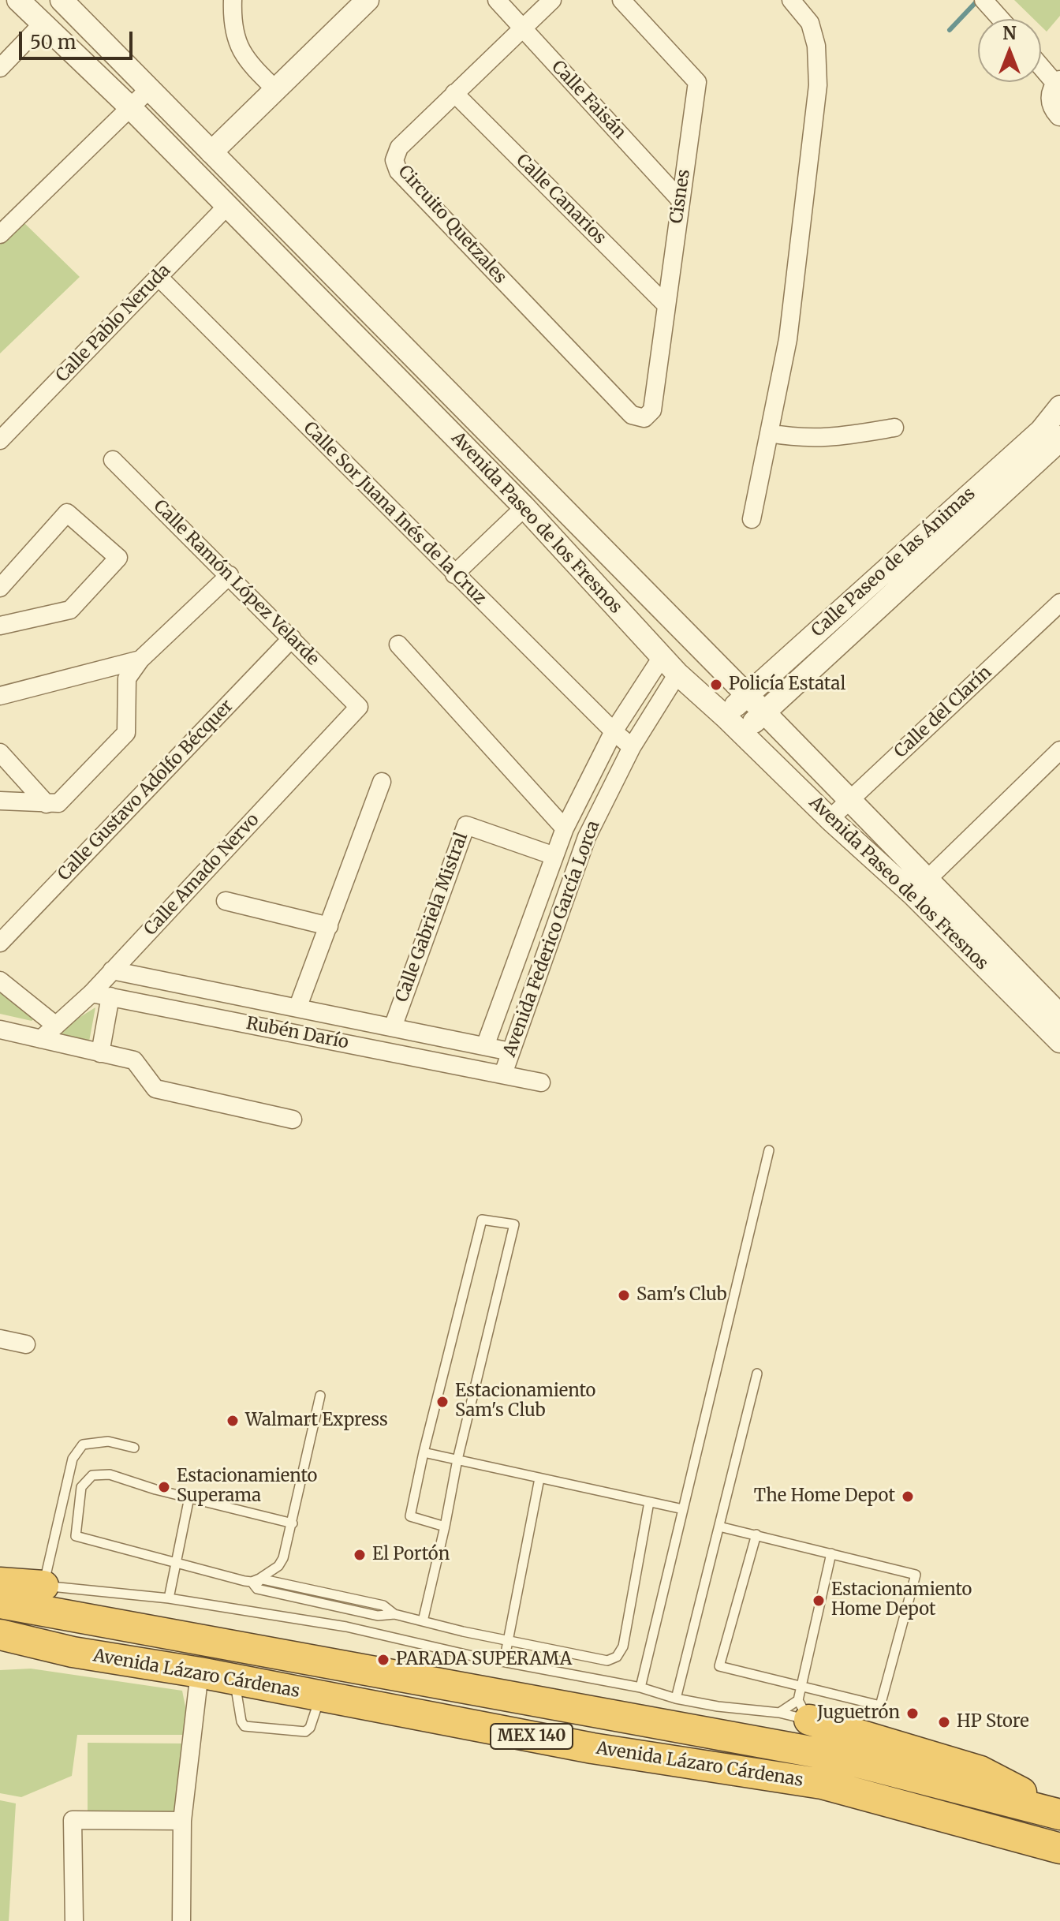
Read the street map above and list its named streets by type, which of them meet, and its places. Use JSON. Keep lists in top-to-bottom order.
{
  "streets": {
    "highway": ["Avenida Lázaro Cárdenas", "MEX 140"],
    "street": [
      "Calle Faisán",
      "Cisnes",
      "Calle Canarios",
      "Circuito Quetzales",
      "Calle Pablo Neruda",
      "Calle Sor Juana Inés de la Cruz",
      "Avenida Paseo de los Fresnos",
      "Calle Paseo de las Ánimas",
      "Calle Ramón López Velarde",
      "Calle del Clarín",
      "Calle Gustavo Adolfo Bécquer",
      "Calle Amado Nervo",
      "Calle Gabriela Mistral",
      "Avenida Federico García Lorca",
      "Rubén Darío"
    ]
  },
  "crossings": [
    ["Calle Faisán", "Cisnes"],
    ["Calle Faisán", "Circuito Quetzales"],
    ["Cisnes", "Calle Canarios"],
    ["Cisnes", "Circuito Quetzales"],
    ["Calle Canarios", "Circuito Quetzales"],
    ["Calle Pablo Neruda", "Calle Sor Juana Inés de la Cruz"],
    ["Calle Pablo Neruda", "Avenida Paseo de los Fresnos"],
    ["Calle Sor Juana Inés de la Cruz", "Avenida Federico García Lorca"],
    ["Avenida Paseo de los Fresnos", "Calle Paseo de las Ánimas"],
    ["Avenida Paseo de los Fresnos", "Calle del Clarín"],
    ["Avenida Paseo de los Fresnos", "Avenida Federico García Lorca"],
    ["Calle Ramón López Velarde", "Calle Gustavo Adolfo Bécquer"],
    ["Calle Ramón López Velarde", "Calle Amado Nervo"],
    ["Calle Amado Nervo", "Rubén Darío"],
    ["Calle Gabriela Mistral", "Avenida Federico García Lorca"],
    ["Calle Gabriela Mistral", "Rubén Darío"],
    ["Avenida Federico García Lorca", "Rubén Darío"]
  ],
  "places": [
    "Policía Estatal",
    "Sam's Club",
    "Estacionamiento Sam's Club",
    "Walmart Express",
    "Estacionamiento Superama",
    "The Home Depot",
    "El Portón",
    "Estacionamiento Home Depot",
    "PARADA SUPERAMA",
    "Juguetrón",
    "HP Store"
  ],
  "scale_bar": "50 m",
  "north": "top"
}
